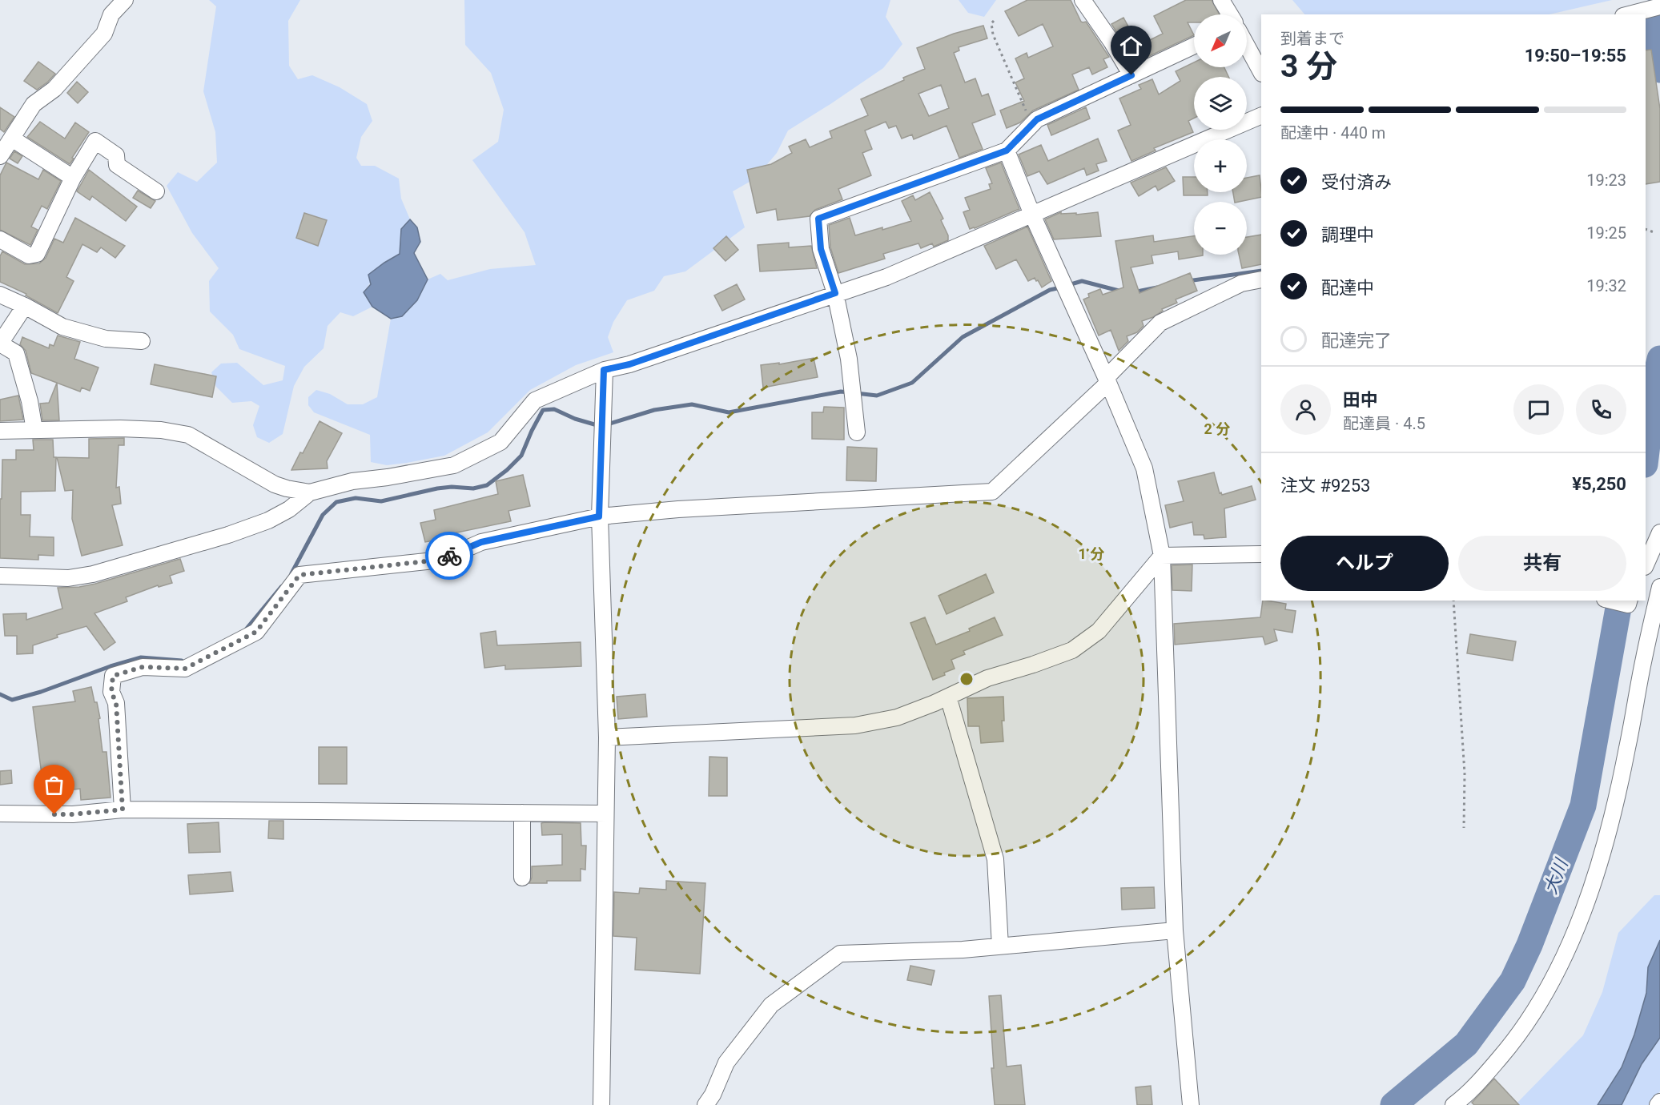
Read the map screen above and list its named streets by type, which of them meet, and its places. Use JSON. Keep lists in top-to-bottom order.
{
  "water": ["大川"],
  "north": "bottom left",
  "page": {
    "map_buttons": ["+", "−"],
    "heading": ["3 分", "到着まで", "19:50–19:55"],
    "panel": [
      "田中",
      "配達員 · 4.5",
      "注文 #9253",
      "¥5,250"
    ],
    "bar": "配達中 · 440 m",
    "list": [
      ["受付済み", "19:23"],
      ["調理中", "19:25"],
      ["配達中", "19:32"],
      "配達完了"
    ],
    "buttons": ["ヘルプ", "共有"]
  },
  "rings": ["2 分", "1 分"]
}
